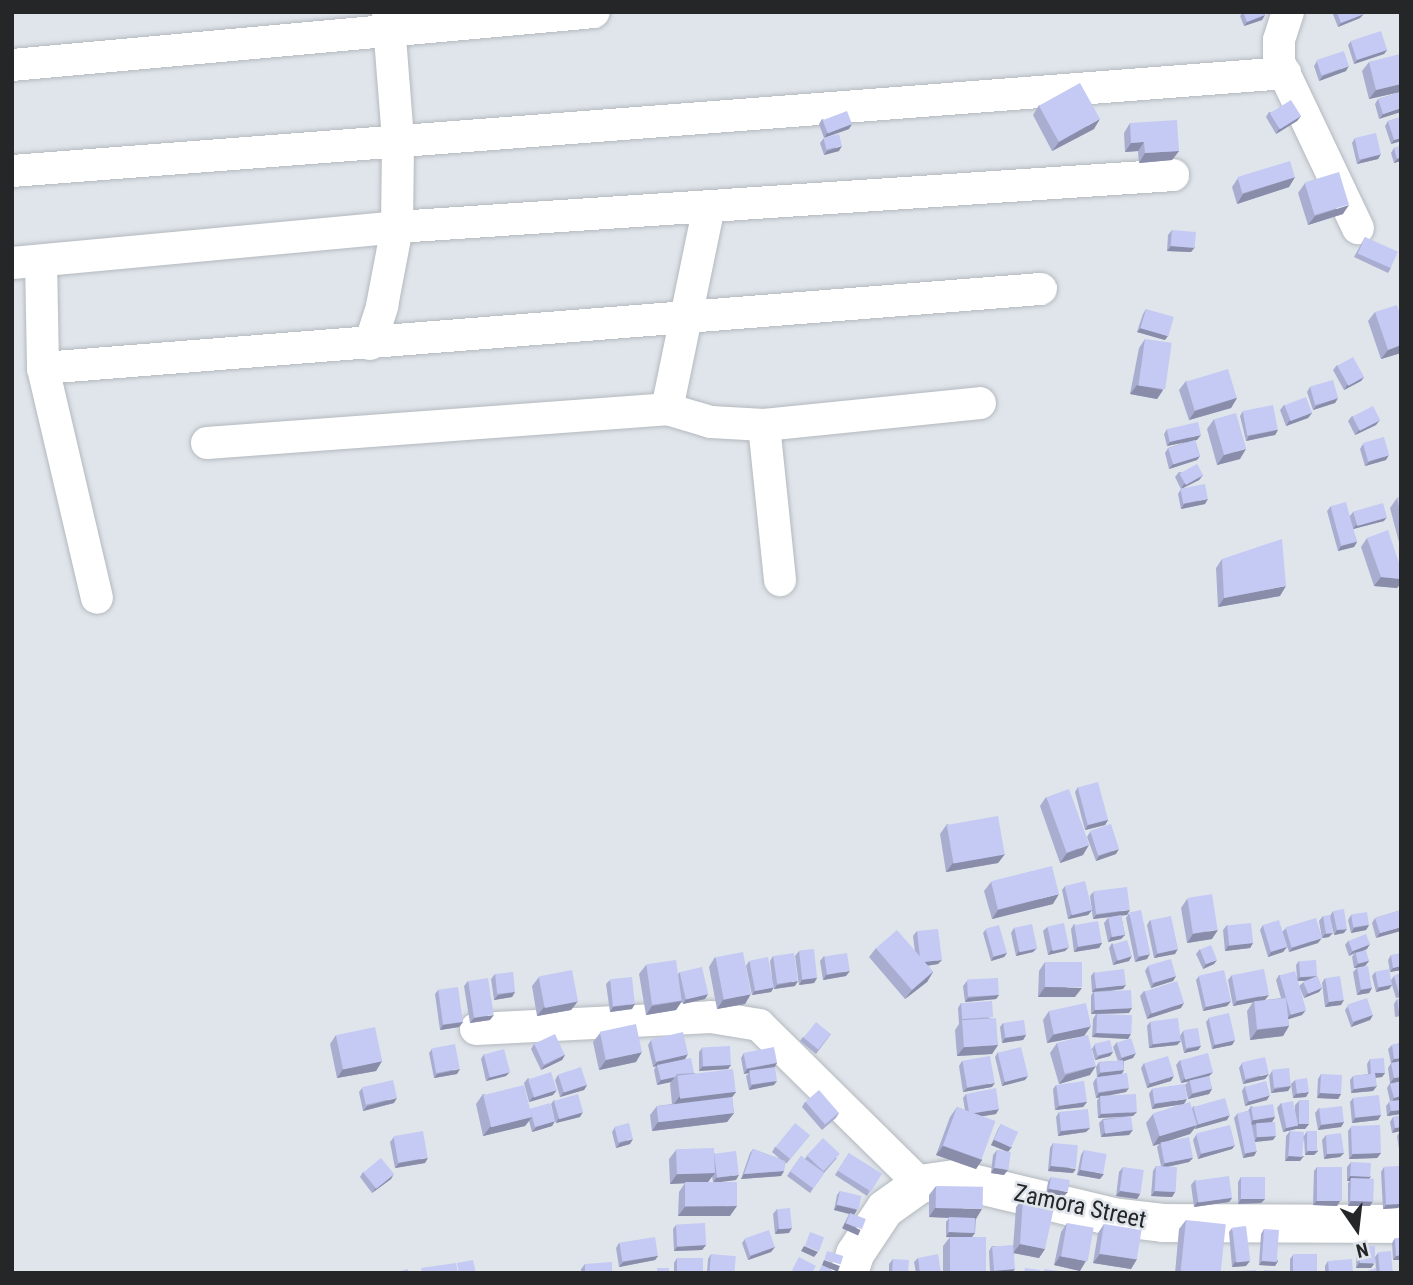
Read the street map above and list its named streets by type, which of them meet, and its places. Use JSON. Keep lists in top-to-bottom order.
{
  "streets": {
    "street": ["Zamora Street"]
  },
  "north": "bottom"
}
